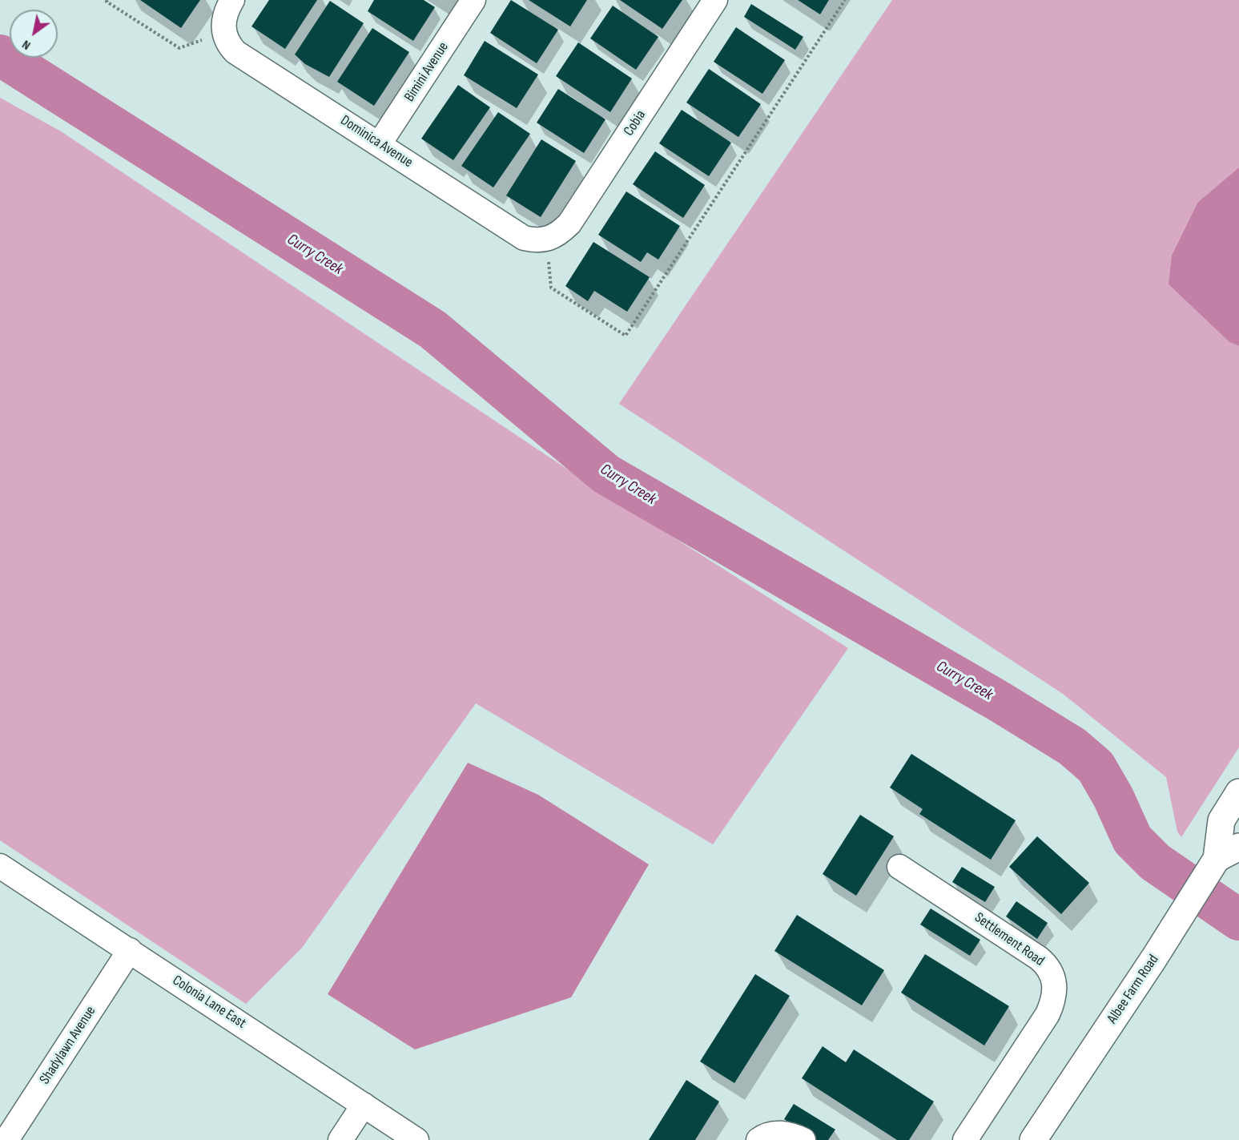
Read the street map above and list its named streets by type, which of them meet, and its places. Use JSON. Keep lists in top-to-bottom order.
{
  "streets": {
    "main road": ["Albee Farm Road"],
    "street": [
      "Bimini Avenue",
      "Cobia",
      "Dominica Avenue",
      "Settlement Road",
      "Colonia Lane East",
      "Shadylawn Avenue"
    ]
  },
  "crossings": [
    ["Bimini Avenue", "Dominica Avenue"],
    ["Cobia", "Dominica Avenue"],
    ["Colonia Lane East", "Shadylawn Avenue"]
  ],
  "water": ["Curry Creek"],
  "north": "bottom left"
}
